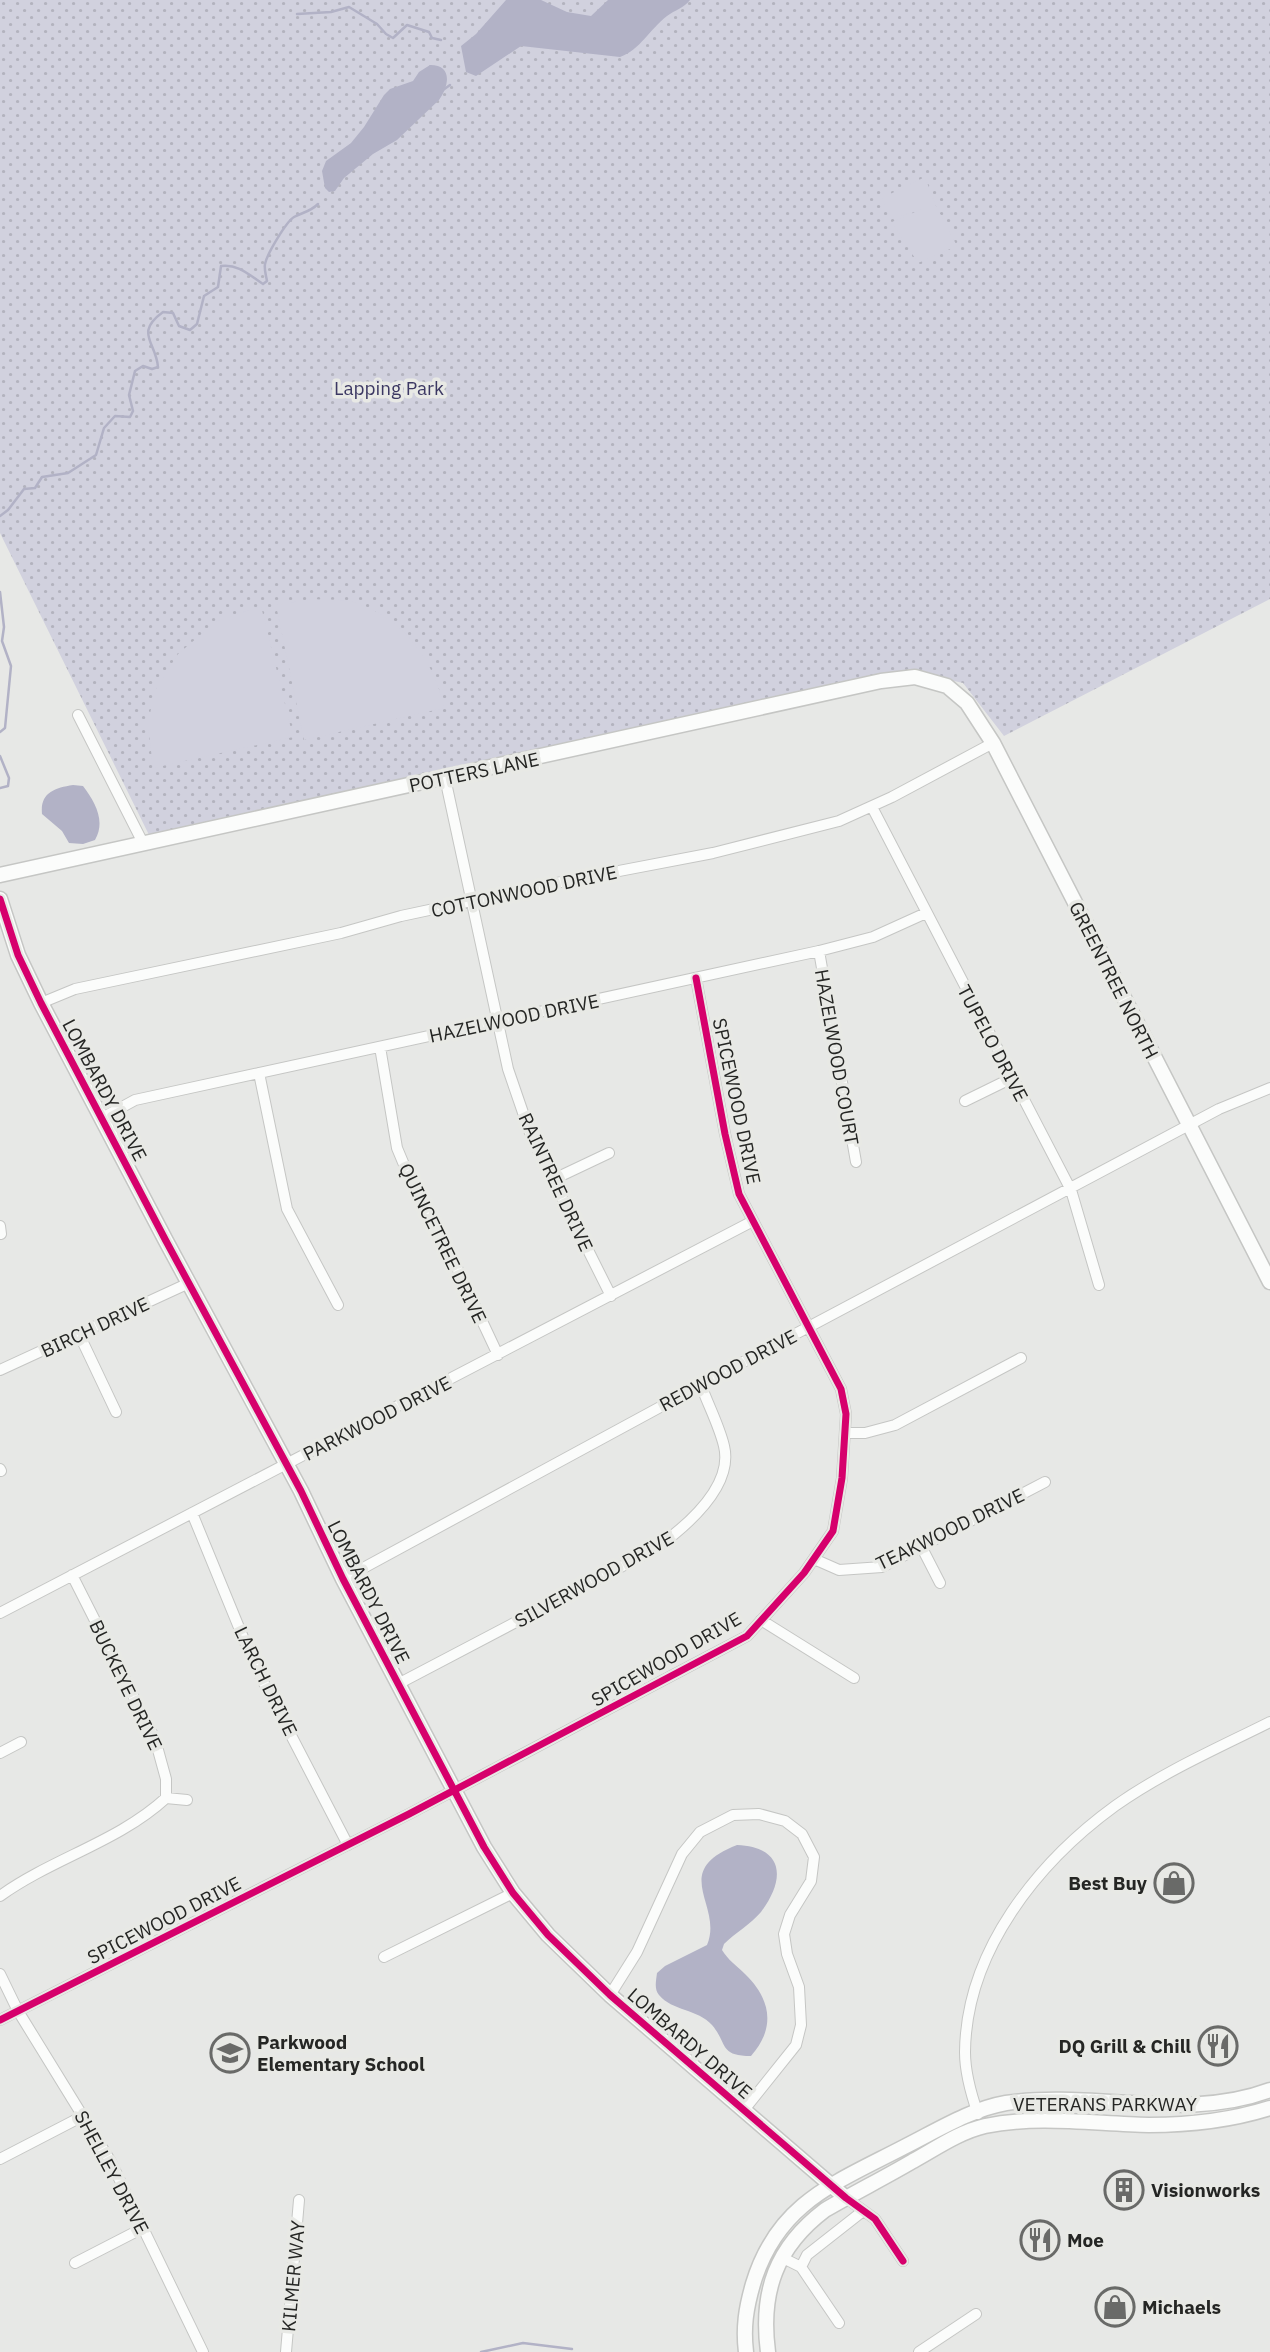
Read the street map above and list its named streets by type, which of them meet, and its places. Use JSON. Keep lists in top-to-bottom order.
{
  "streets": {
    "main road": [
      "POTTERS LANE",
      "GREENTREE NORTH",
      "LOMBARDY DRIVE",
      "VETERANS PARKWAY"
    ],
    "street": [
      "COTTONWOOD DRIVE",
      "HAZELWOOD DRIVE",
      "TUPELO DRIVE",
      "HAZELWOOD COURT",
      "SPICEWOOD DRIVE",
      "RAINTREE DRIVE",
      "QUINCETREE DRIVE",
      "BIRCH DRIVE",
      "REDWOOD DRIVE",
      "PARKWOOD DRIVE",
      "TEAKWOOD DRIVE",
      "SILVERWOOD DRIVE",
      "LARCH DRIVE",
      "BUCKEYE DRIVE",
      "SHELLEY DRIVE",
      "KILMER WAY"
    ]
  },
  "crossings": [
    ["POTTERS LANE", "GREENTREE NORTH"],
    ["POTTERS LANE", "RAINTREE DRIVE"],
    ["COTTONWOOD DRIVE", "GREENTREE NORTH"],
    ["COTTONWOOD DRIVE", "TUPELO DRIVE"],
    ["COTTONWOOD DRIVE", "LOMBARDY DRIVE"],
    ["COTTONWOOD DRIVE", "RAINTREE DRIVE"],
    ["GREENTREE NORTH", "REDWOOD DRIVE"],
    ["HAZELWOOD DRIVE", "TUPELO DRIVE"],
    ["HAZELWOOD DRIVE", "HAZELWOOD COURT"],
    ["HAZELWOOD DRIVE", "LOMBARDY DRIVE"],
    ["HAZELWOOD DRIVE", "SPICEWOOD DRIVE"],
    ["HAZELWOOD DRIVE", "RAINTREE DRIVE"],
    ["HAZELWOOD DRIVE", "QUINCETREE DRIVE"],
    ["TUPELO DRIVE", "REDWOOD DRIVE"],
    ["LOMBARDY DRIVE", "SPICEWOOD DRIVE"],
    ["LOMBARDY DRIVE", "BIRCH DRIVE"],
    ["LOMBARDY DRIVE", "REDWOOD DRIVE"],
    ["LOMBARDY DRIVE", "PARKWOOD DRIVE"],
    ["LOMBARDY DRIVE", "SILVERWOOD DRIVE"],
    ["LOMBARDY DRIVE", "VETERANS PARKWAY"],
    ["SPICEWOOD DRIVE", "REDWOOD DRIVE"],
    ["SPICEWOOD DRIVE", "PARKWOOD DRIVE"],
    ["SPICEWOOD DRIVE", "TEAKWOOD DRIVE"],
    ["SPICEWOOD DRIVE", "LARCH DRIVE"],
    ["SPICEWOOD DRIVE", "SHELLEY DRIVE"],
    ["RAINTREE DRIVE", "PARKWOOD DRIVE"],
    ["QUINCETREE DRIVE", "PARKWOOD DRIVE"],
    ["REDWOOD DRIVE", "SILVERWOOD DRIVE"],
    ["PARKWOOD DRIVE", "LARCH DRIVE"],
    ["PARKWOOD DRIVE", "BUCKEYE DRIVE"]
  ],
  "parks": ["Lapping Park"],
  "places": {
    "shop": ["Best Buy", "Michaels"],
    "restaurant": ["DQ Grill & Chill", "Moe"],
    "school or university": ["Parkwood Elementary School"],
    "building": ["Visionworks"]
  }
}
